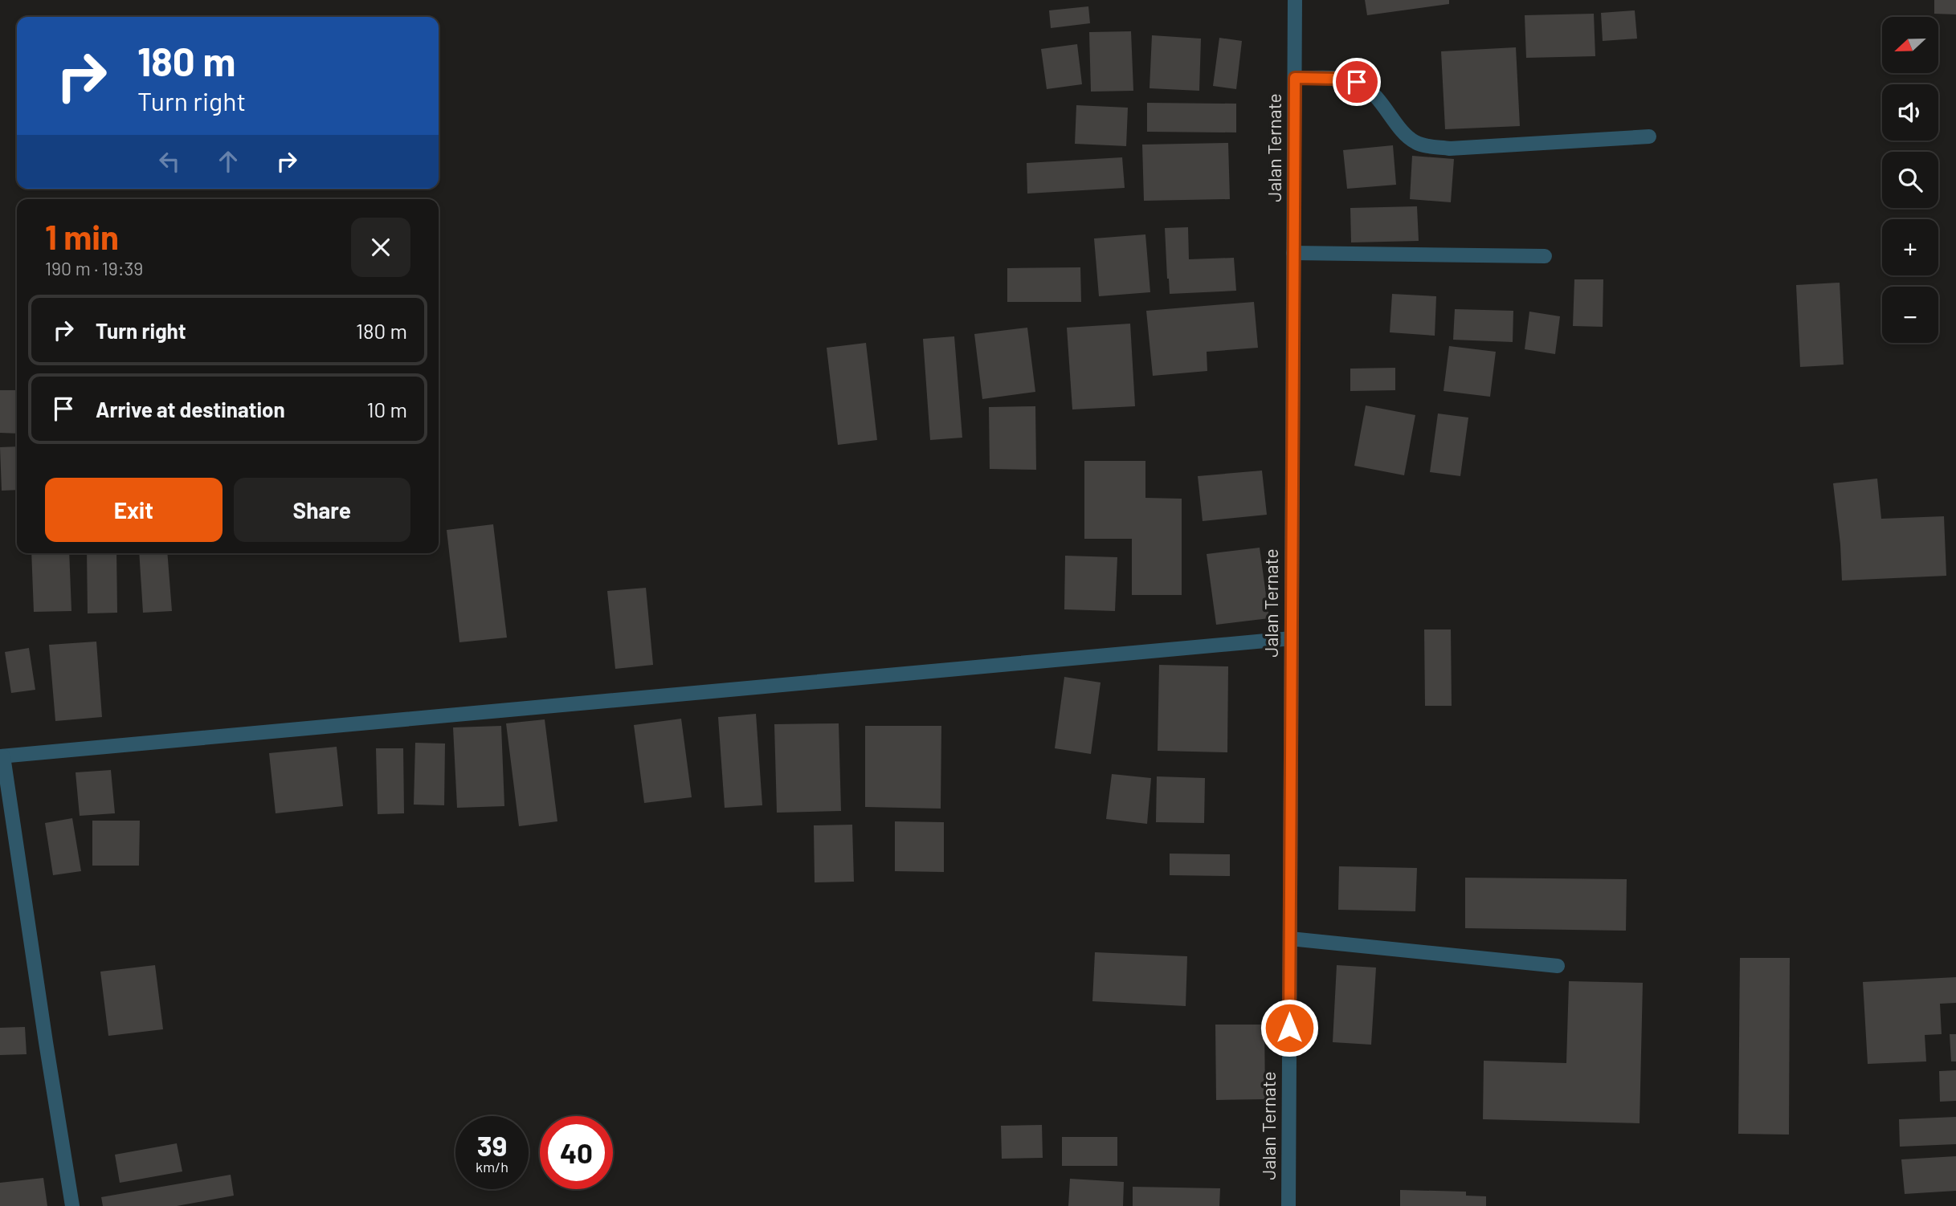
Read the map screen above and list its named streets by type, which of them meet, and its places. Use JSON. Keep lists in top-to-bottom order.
{
  "streets": {
    "street": ["Jalan Ternate"]
  },
  "north": "left",
  "page": {
    "map_buttons": ["+", "−"],
    "turn": ["180 m", "Turn right"],
    "heading": ["1 min", "190 m · 19:39"],
    "list": [
      {
        "name": "Turn right",
        "value": "180 m"
      },
      {
        "name": "Arrive at destination",
        "value": "10 m"
      }
    ],
    "buttons": ["Exit", "Share"],
    "speed": "39 km/h",
    "limit": "40"
  }
}
